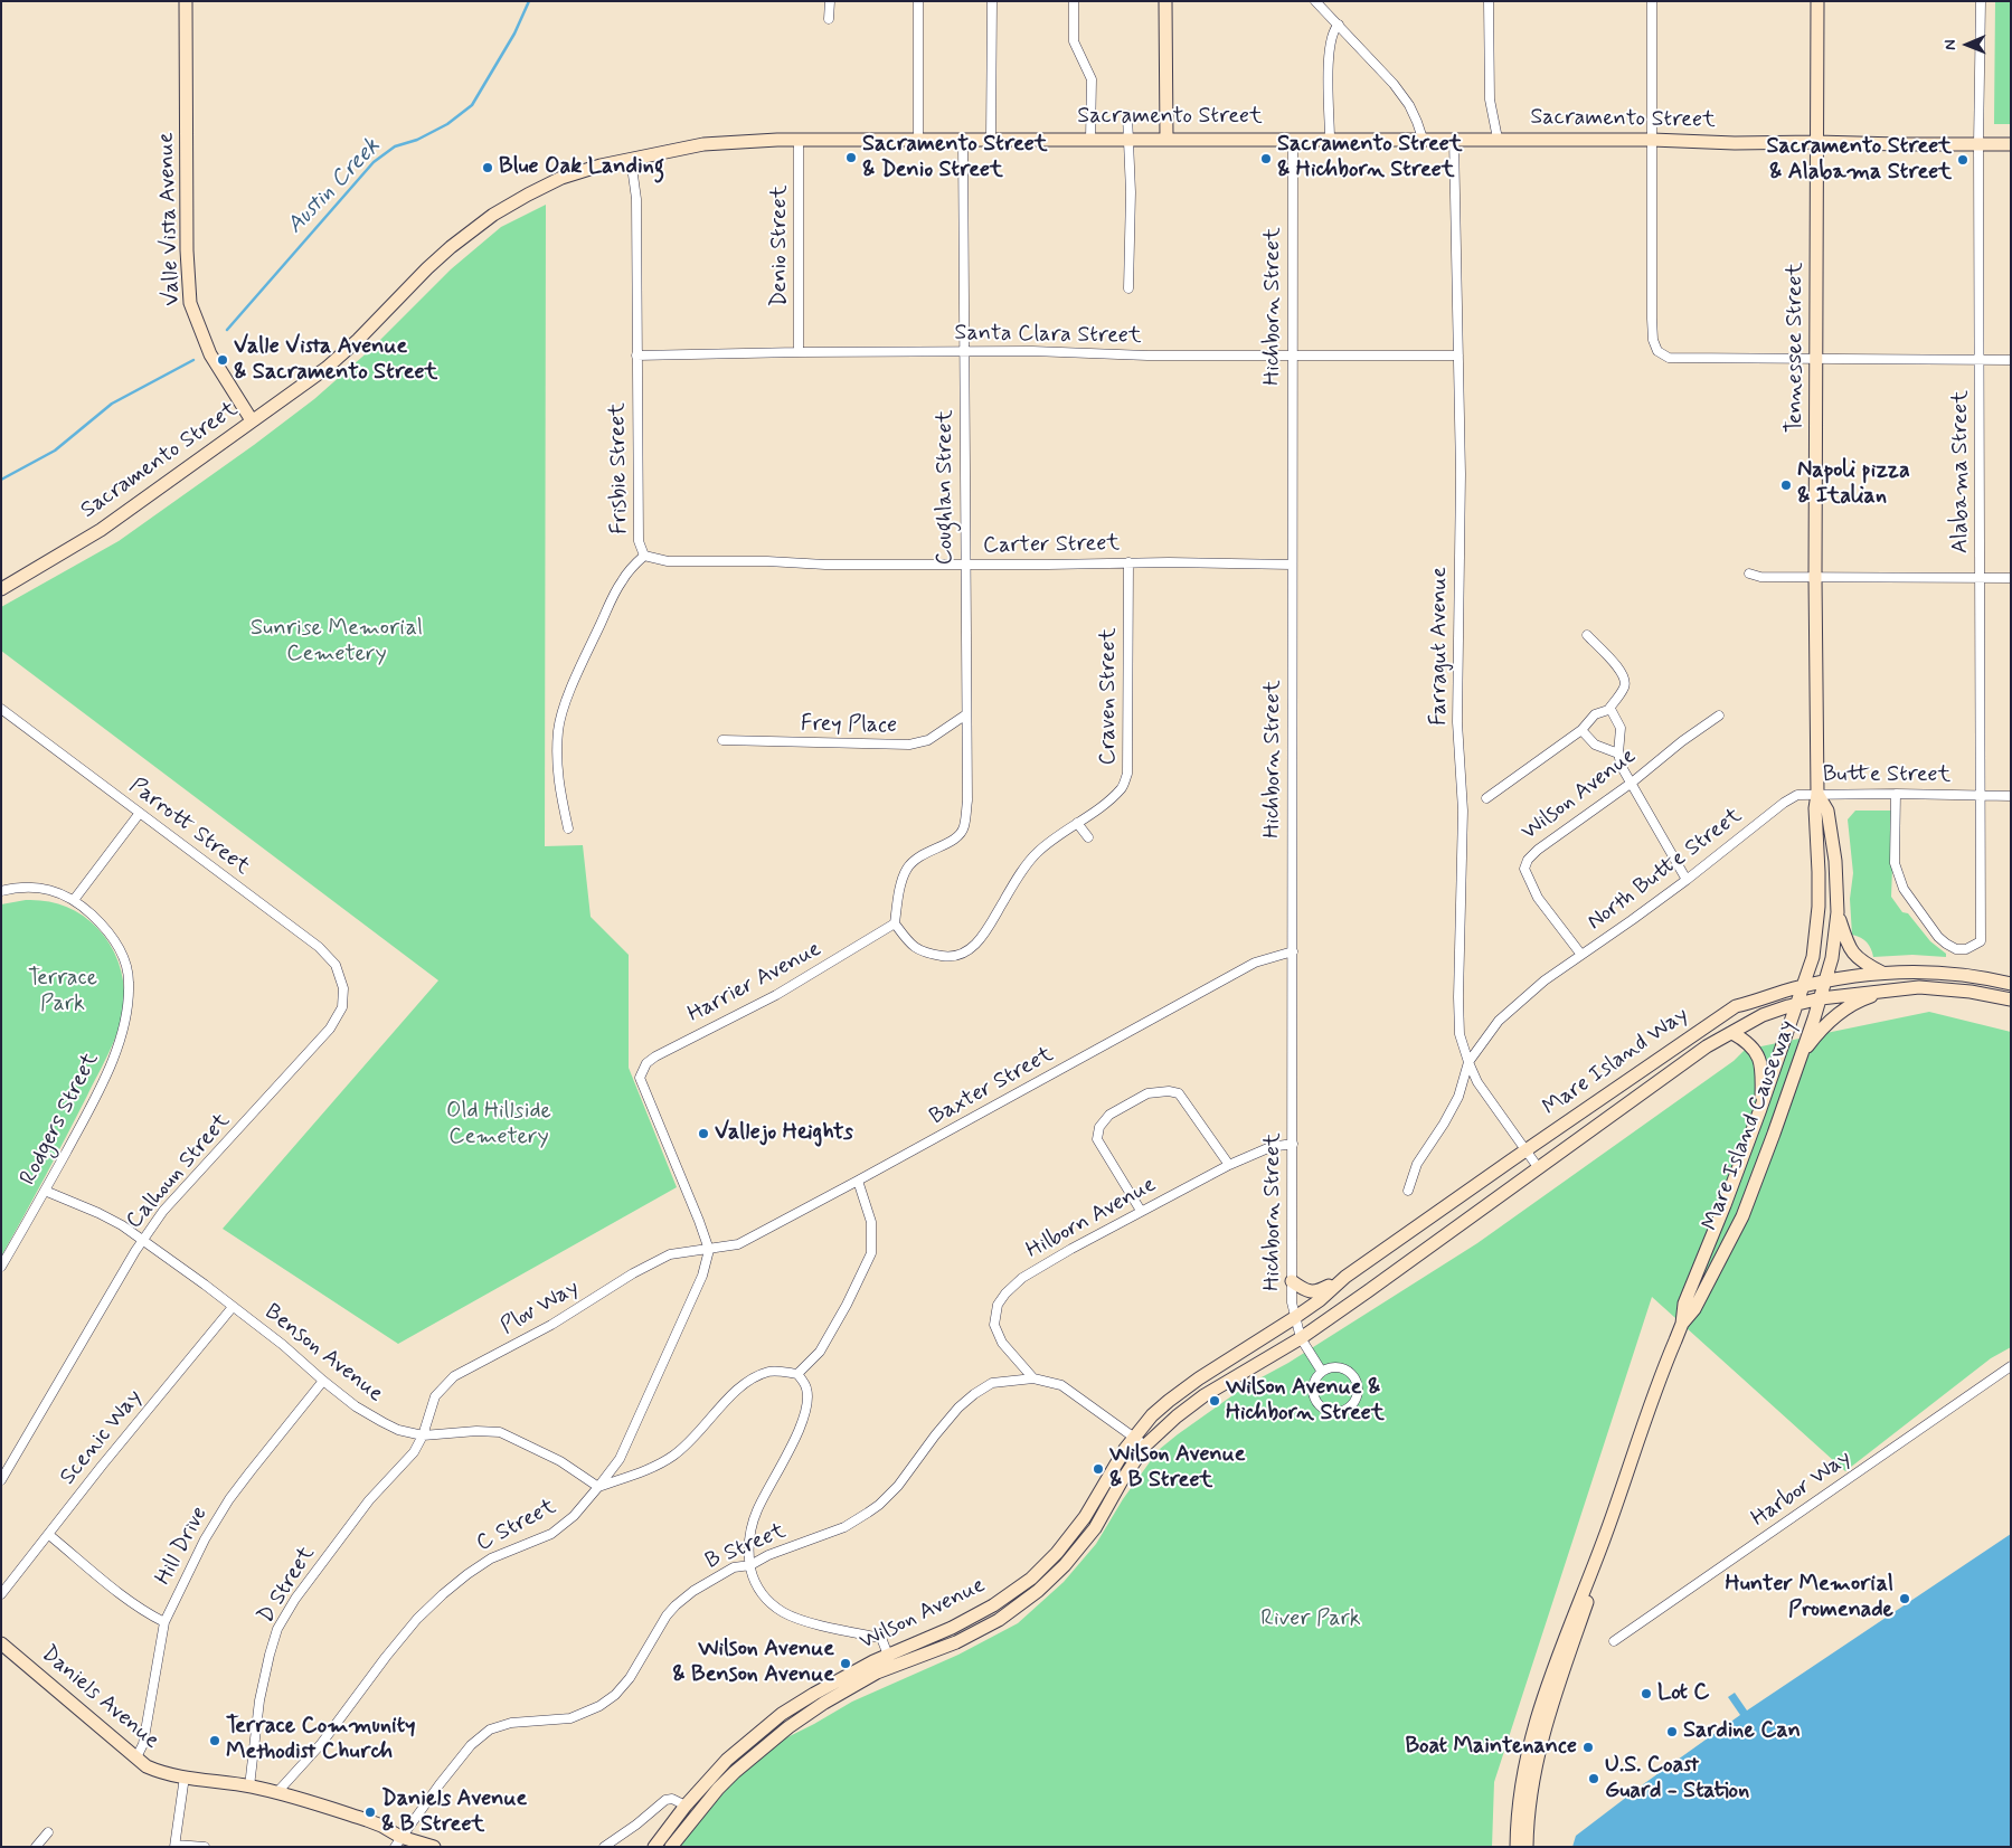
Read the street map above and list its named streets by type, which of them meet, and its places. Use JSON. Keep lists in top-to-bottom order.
{
  "streets": {
    "main road": [
      "Sacramento Street",
      "Valle Vista Avenue",
      "Tennessee Street",
      "Wilson Avenue",
      "Mare Island Way",
      "Mare Island Causeway",
      "Daniels Avenue"
    ],
    "street": [
      "Denio Street",
      "Hichborn Street",
      "Santa Clara Street",
      "Frisbie Street",
      "Alabama Street",
      "Coughlan Street",
      "Carter Street",
      "Farragut Avenue",
      "Craven Street",
      "Frey Place",
      "Butte Street",
      "Parrott Street",
      "North Butte Street",
      "Harrier Avenue",
      "Baxter Street",
      "Rodgers Street",
      "Calhoun Street",
      "Hilborn Avenue",
      "Plov Way",
      "Benson Avenue",
      "Scenic Way",
      "Harbor Way",
      "C Street",
      "Hill Drive",
      "B Street",
      "D Street"
    ]
  },
  "crossings": [
    ["Sacramento Street", "Valle Vista Avenue"],
    ["Sacramento Street", "Denio Street"],
    ["Sacramento Street", "Hichborn Street"],
    ["Sacramento Street", "Tennessee Street"],
    ["Sacramento Street", "Frisbie Street"],
    ["Sacramento Street", "Alabama Street"],
    ["Sacramento Street", "Coughlan Street"],
    ["Sacramento Street", "Farragut Avenue"],
    ["Denio Street", "Santa Clara Street"],
    ["Hichborn Street", "Santa Clara Street"],
    ["Hichborn Street", "Carter Street"],
    ["Hichborn Street", "Wilson Avenue"],
    ["Hichborn Street", "Mare Island Way"],
    ["Hichborn Street", "Baxter Street"],
    ["Hichborn Street", "Hilborn Avenue"],
    ["Santa Clara Street", "Frisbie Street"],
    ["Santa Clara Street", "Coughlan Street"],
    ["Santa Clara Street", "Farragut Avenue"],
    ["Tennessee Street", "Butte Street"],
    ["Tennessee Street", "Mare Island Way"],
    ["Tennessee Street", "Mare Island Causeway"],
    ["Frisbie Street", "Carter Street"],
    ["Alabama Street", "Butte Street"],
    ["Coughlan Street", "Carter Street"],
    ["Coughlan Street", "Craven Street"],
    ["Coughlan Street", "Frey Place"],
    ["Coughlan Street", "Harrier Avenue"],
    ["Carter Street", "Craven Street"],
    ["Farragut Avenue", "Mare Island Way"],
    ["Craven Street", "Harrier Avenue"],
    ["Butte Street", "North Butte Street"],
    ["Wilson Avenue", "North Butte Street"],
    ["Wilson Avenue", "Mare Island Way"],
    ["Wilson Avenue", "B Street"],
    ["Parrott Street", "Calhoun Street"],
    ["Harrier Avenue", "Baxter Street"],
    ["Harrier Avenue", "Plov Way"],
    ["Harrier Avenue", "C Street"],
    ["Mare Island Way", "Mare Island Causeway"],
    ["Baxter Street", "Plov Way"],
    ["Baxter Street", "C Street"],
    ["Rodgers Street", "Benson Avenue"],
    ["Calhoun Street", "Benson Avenue"],
    ["Hilborn Avenue", "B Street"],
    ["Plov Way", "Benson Avenue"],
    ["Plov Way", "C Street"],
    ["Plov Way", "D Street"],
    ["Benson Avenue", "Scenic Way"],
    ["Benson Avenue", "C Street"],
    ["Benson Avenue", "Hill Drive"],
    ["Benson Avenue", "D Street"],
    ["C Street", "Daniels Avenue"],
    ["Hill Drive", "Daniels Avenue"],
    ["B Street", "Daniels Avenue"],
    ["D Street", "Daniels Avenue"]
  ],
  "water": ["Austin Creek"],
  "parks": [
    "Sunrise Memorial Cemetery",
    "Terrace Park",
    "Old Hillside Cemetery",
    "River Park"
  ],
  "places": [
    "Sacramento Street & Denio Street",
    "Sacramento Street & Hichborn Street",
    "Sacramento Street & Alabama Street",
    "Blue Oak Landing",
    "Valle Vista Avenue & Sacramento Street",
    "Napoli pizza & Italian",
    "Vallejo Heights",
    "Wilson Avenue & Hichborn Street",
    "Wilson Avenue & B Street",
    "Hunter Memorial Promenade",
    "Wilson Avenue & Benson Avenue",
    "Lot C",
    "Sardine Can",
    "Terrace Community Methodist Church",
    "Boat Maintenance",
    "U.S. Coast Guard - Station",
    "Daniels Avenue & B Street"
  ],
  "north": "left"
}
